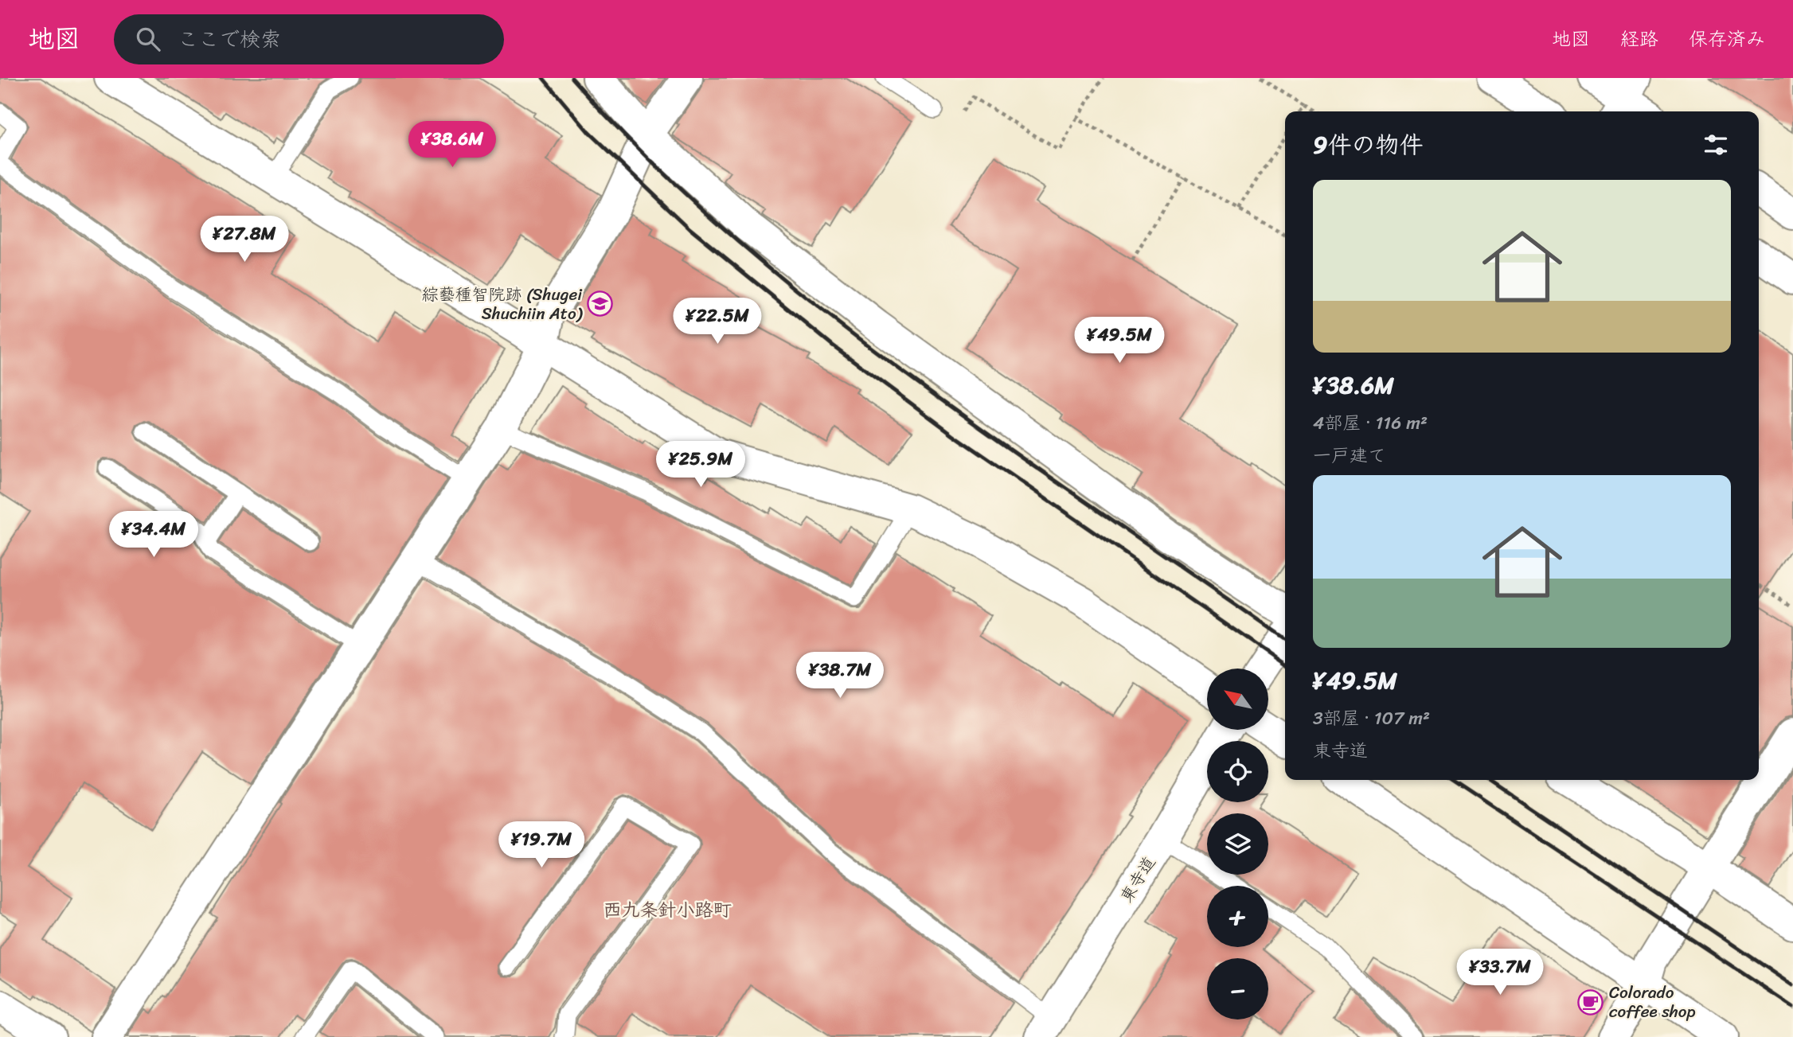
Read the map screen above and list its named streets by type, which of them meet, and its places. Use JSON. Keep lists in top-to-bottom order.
{
  "streets": {
    "main road": ["東寺道"]
  },
  "districts": ["西九条針小路町"],
  "places": {
    "school or university": ["綜藝種智院跡 (Shugei Shuchiin Ato)"],
    "cafe": ["Colorado coffee shop"]
  },
  "north": "top left",
  "page": {
    "header": "地図",
    "search": "ここで検索",
    "nav": ["地図", "経路", "保存済み"],
    "heading": "9件の物件",
    "price": [
      "¥38.6M",
      "¥27.8M",
      "¥22.5M",
      "¥49.5M",
      "¥25.9M",
      "¥34.4M",
      "¥38.7M",
      "¥19.7M",
      "¥33.7M"
    ],
    "list": [
      {
        "name": "¥38.6M",
        "note": "4部屋 · 116 m² · 一戸建て"
      },
      {
        "name": "¥49.5M",
        "note": "3部屋 · 107 m² · 東寺道"
      }
    ],
    "map_buttons": ["+", "−"]
  }
}
